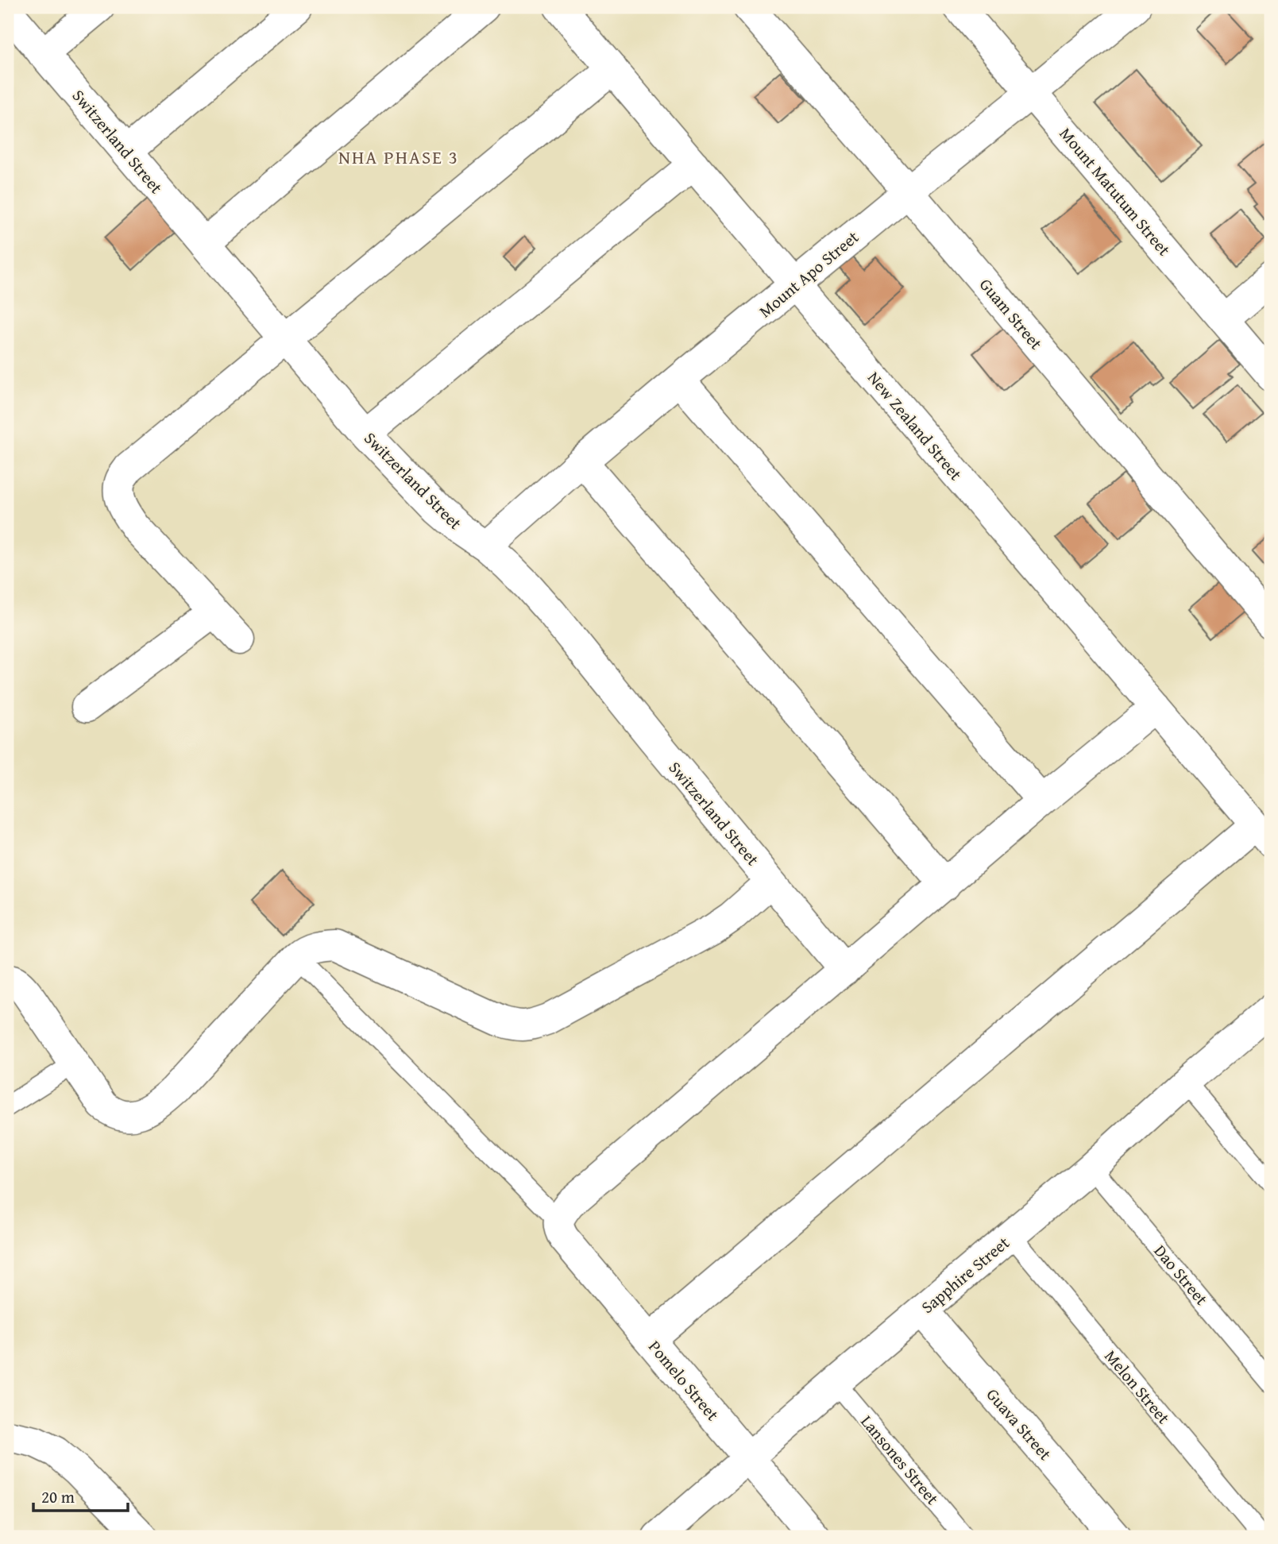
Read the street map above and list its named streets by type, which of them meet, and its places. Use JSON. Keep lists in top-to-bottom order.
{
  "streets": {
    "street": [
      "Switzerland Street",
      "Mount Matutum Street",
      "Mount Apo Street",
      "Guam Street",
      "New Zealand Street",
      "Sapphire Street",
      "Pomelo Street",
      "Guava Street"
    ],
    "lane": ["Dao Street", "Melon Street", "Lansones Street"]
  },
  "crossings": [
    ["Switzerland Street", "Mount Apo Street"],
    ["Mount Matutum Street", "Mount Apo Street"],
    ["Mount Apo Street", "Guam Street"],
    ["Mount Apo Street", "New Zealand Street"],
    ["Sapphire Street", "Dao Street"],
    ["Sapphire Street", "Pomelo Street"],
    ["Sapphire Street", "Melon Street"],
    ["Sapphire Street", "Guava Street"],
    ["Sapphire Street", "Lansones Street"]
  ],
  "districts": ["NHA PHASE 3"],
  "scale_bar": "20 m"
}
